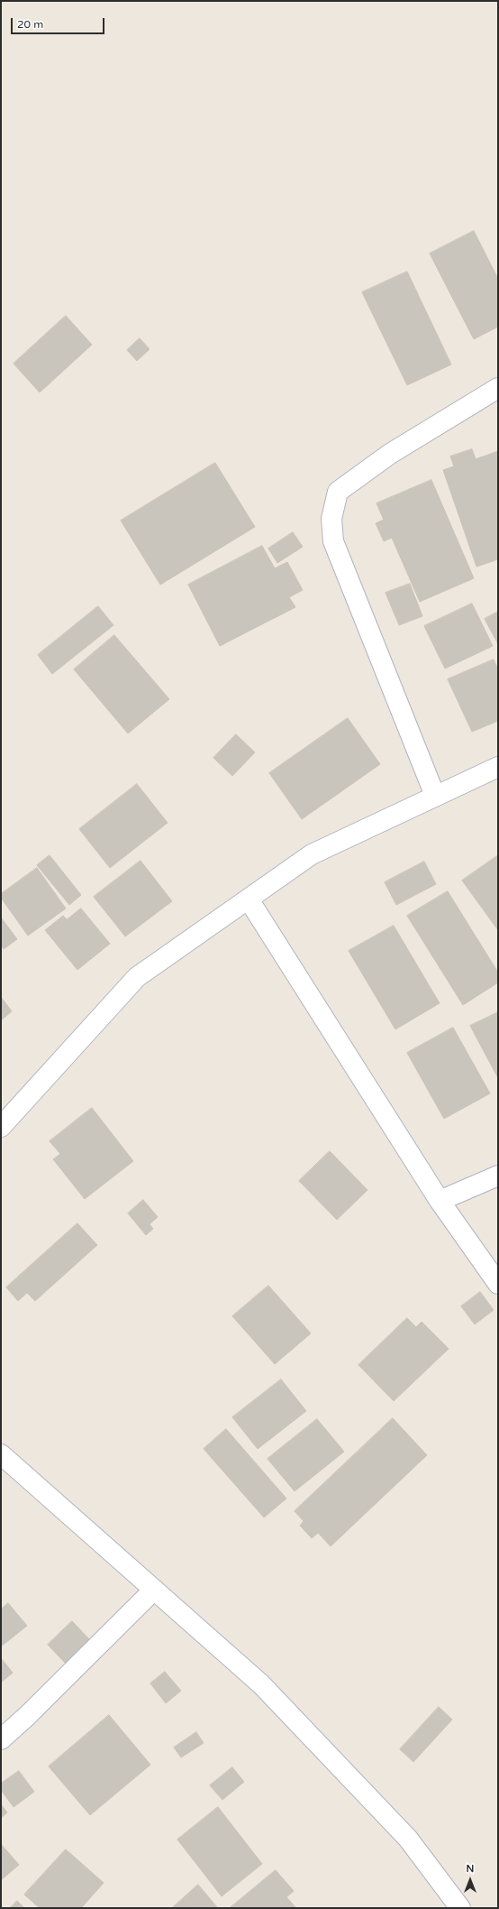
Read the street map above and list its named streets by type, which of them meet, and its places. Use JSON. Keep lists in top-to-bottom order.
{
  "scale_bar": "20 m",
  "north": "top"
}
